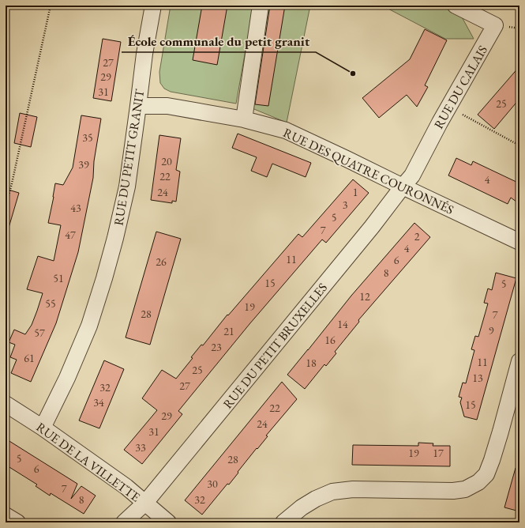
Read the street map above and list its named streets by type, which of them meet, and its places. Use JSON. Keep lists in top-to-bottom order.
{
  "streets": {
    "street": [
      "RUE DU CALAIS",
      "RUE DU PETIT GRANIT",
      "RUE DES QUATRE COURONNÉS",
      "RUE DU PETIT BRUXELLES",
      "RUE DE LA VILLETTE"
    ]
  },
  "crossings": [
    ["RUE DU CALAIS", "RUE DES QUATRE COURONNÉS"],
    ["RUE DU CALAIS", "RUE DU PETIT BRUXELLES"],
    ["RUE DU PETIT GRANIT", "RUE DES QUATRE COURONNÉS"],
    ["RUE DU PETIT GRANIT", "RUE DE LA VILLETTE"],
    ["RUE DES QUATRE COURONNÉS", "RUE DU PETIT BRUXELLES"],
    ["RUE DU PETIT BRUXELLES", "RUE DE LA VILLETTE"]
  ],
  "places": ["École communale du petit granit"],
  "house_numbers": [
    "27",
    "29",
    "31",
    "25",
    "35",
    "20",
    "39",
    "22",
    "4",
    "24",
    "1",
    "3",
    "43",
    "5",
    "7",
    "47",
    "2",
    "4",
    "11",
    "6",
    "26",
    "8",
    "51",
    "15",
    "5",
    "12",
    "55",
    "19",
    "28",
    "7",
    "14",
    "9",
    "21",
    "57",
    "16",
    "23",
    "61",
    "11",
    "18",
    "25",
    "13",
    "27",
    "32",
    "34",
    "15",
    "22",
    "29",
    "24",
    "31",
    "33",
    "19",
    "17",
    "5",
    "28",
    "6",
    "30",
    "7",
    "8",
    "32"
  ]
}
